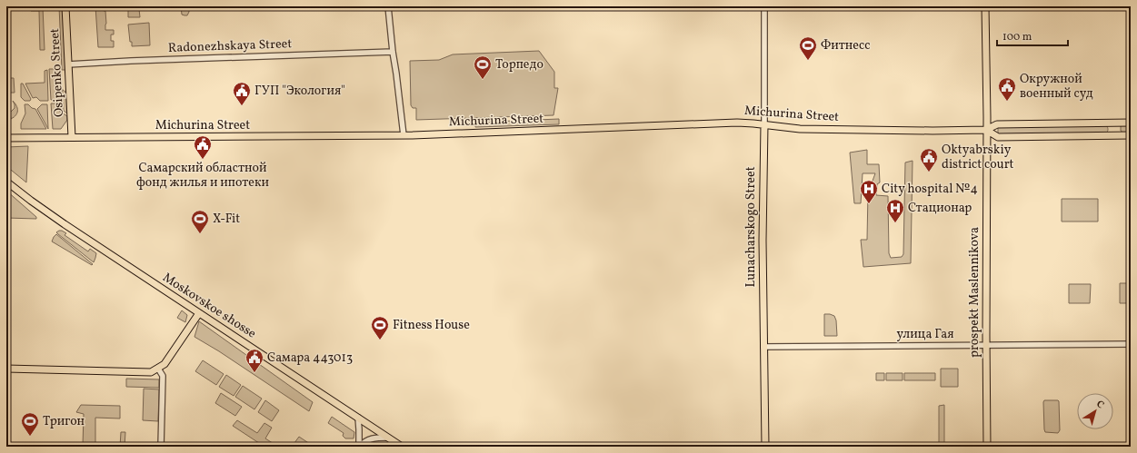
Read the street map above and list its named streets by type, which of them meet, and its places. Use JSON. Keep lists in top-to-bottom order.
{
  "streets": {
    "main road": [
      "Osipenko Street",
      "Michurina Street",
      "Lunacharskogo Street",
      "prospekt Maslennikova",
      "Moskovskoe shosse"
    ],
    "street": ["Radonezhskaya Street", "улица Гая"]
  },
  "crossings": [
    ["Radonezhskaya Street", "Osipenko Street"],
    ["Osipenko Street", "Michurina Street"],
    ["Michurina Street", "Lunacharskogo Street"],
    ["Michurina Street", "prospekt Maslennikova"],
    ["Lunacharskogo Street", "улица Гая"],
    ["prospekt Maslennikova", "улица Гая"]
  ],
  "places": {
    "sports": [
      "Фитнесс",
      "Торпедо",
      "X-Fit",
      "Fitness House",
      "Тригон"
    ],
    "public building": [
      "Окружной военный суд",
      "ГУП \"Экология\"",
      "Самарский областной фонд жилья и ипотеки",
      "Oktyabrskiy district court",
      "Самара 443013"
    ],
    "hospital": ["City hospital №4", "Стационар"]
  },
  "scale_bar": "100 m",
  "north": "top right"
}
